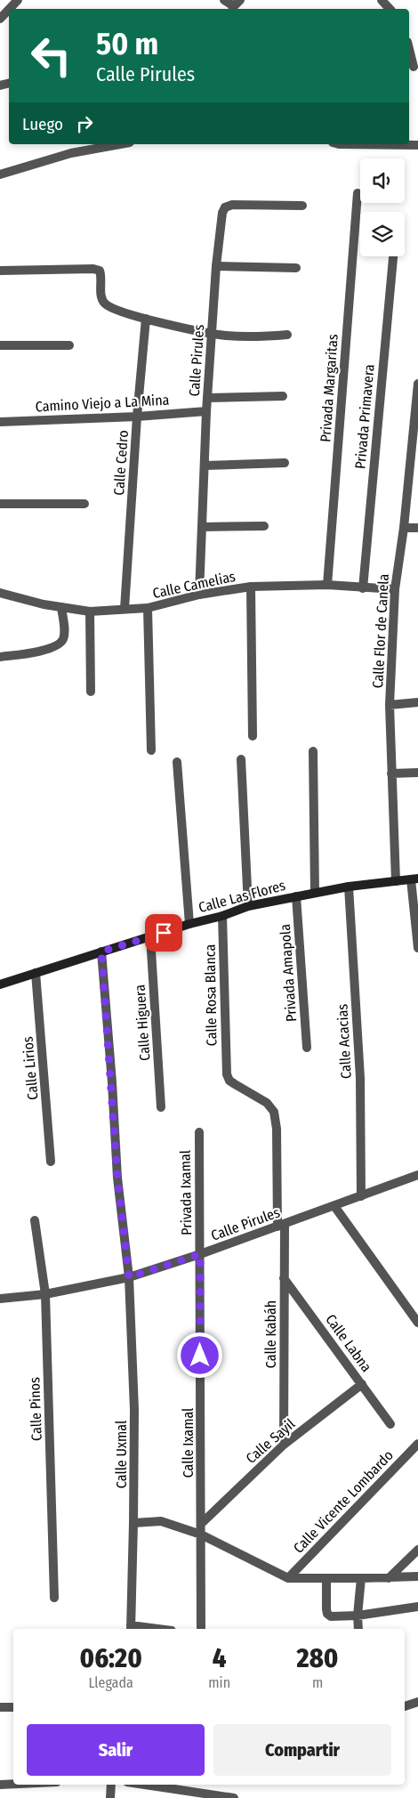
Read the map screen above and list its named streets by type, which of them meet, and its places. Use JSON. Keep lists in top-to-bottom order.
{
  "streets": {
    "main road": ["Calle Las Flores"],
    "street": [
      "Calle Pirules",
      "Privada Margaritas",
      "Camino Viejo a La Mina",
      "Privada Primavera",
      "Calle Cedro",
      "Calle Camelias",
      "Calle Flor de Canela",
      "Privada Amapola",
      "Calle Rosa Blanca",
      "Calle Higuera",
      "Calle Acacias",
      "Calle Lirios",
      "Privada Ixamal",
      "Calle Kabáh",
      "Calle Labna",
      "Calle Pinos",
      "Calle Sayil",
      "Calle Ixamal",
      "Calle Uxmal",
      "Calle Vicente Lombardo"
    ]
  },
  "crossings": [
    ["Calle Pirules", "Camino Viejo a La Mina"],
    ["Calle Pirules", "Calle Camelias"],
    ["Calle Pirules", "Calle Acacias"],
    ["Calle Pirules", "Privada Ixamal"],
    ["Calle Pirules", "Calle Kabáh"],
    ["Calle Pirules", "Calle Pinos"],
    ["Calle Pirules", "Calle Ixamal"],
    ["Calle Pirules", "Calle Uxmal"],
    ["Privada Margaritas", "Calle Camelias"],
    ["Camino Viejo a La Mina", "Calle Cedro"],
    ["Privada Primavera", "Calle Camelias"],
    ["Calle Cedro", "Calle Camelias"],
    ["Calle Camelias", "Calle Flor de Canela"],
    ["Calle Flor de Canela", "Calle Las Flores"],
    ["Calle Las Flores", "Privada Amapola"],
    ["Calle Las Flores", "Calle Rosa Blanca"],
    ["Calle Las Flores", "Calle Higuera"],
    ["Calle Las Flores", "Calle Acacias"],
    ["Calle Las Flores", "Calle Lirios"],
    ["Calle Las Flores", "Calle Uxmal"],
    ["Calle Rosa Blanca", "Calle Kabáh"],
    ["Privada Ixamal", "Calle Ixamal"],
    ["Calle Kabáh", "Calle Labna"],
    ["Calle Kabáh", "Calle Sayil"],
    ["Calle Labna", "Calle Sayil"],
    ["Calle Sayil", "Calle Ixamal"]
  ],
  "page": {
    "turn": ["50 m", "Calle Pirules"],
    "then": "Luego",
    "eta": [
      "06:20",
      "Llegada",
      "4",
      "min",
      "280",
      "m"
    ],
    "buttons": ["Salir", "Compartir"]
  }
}
